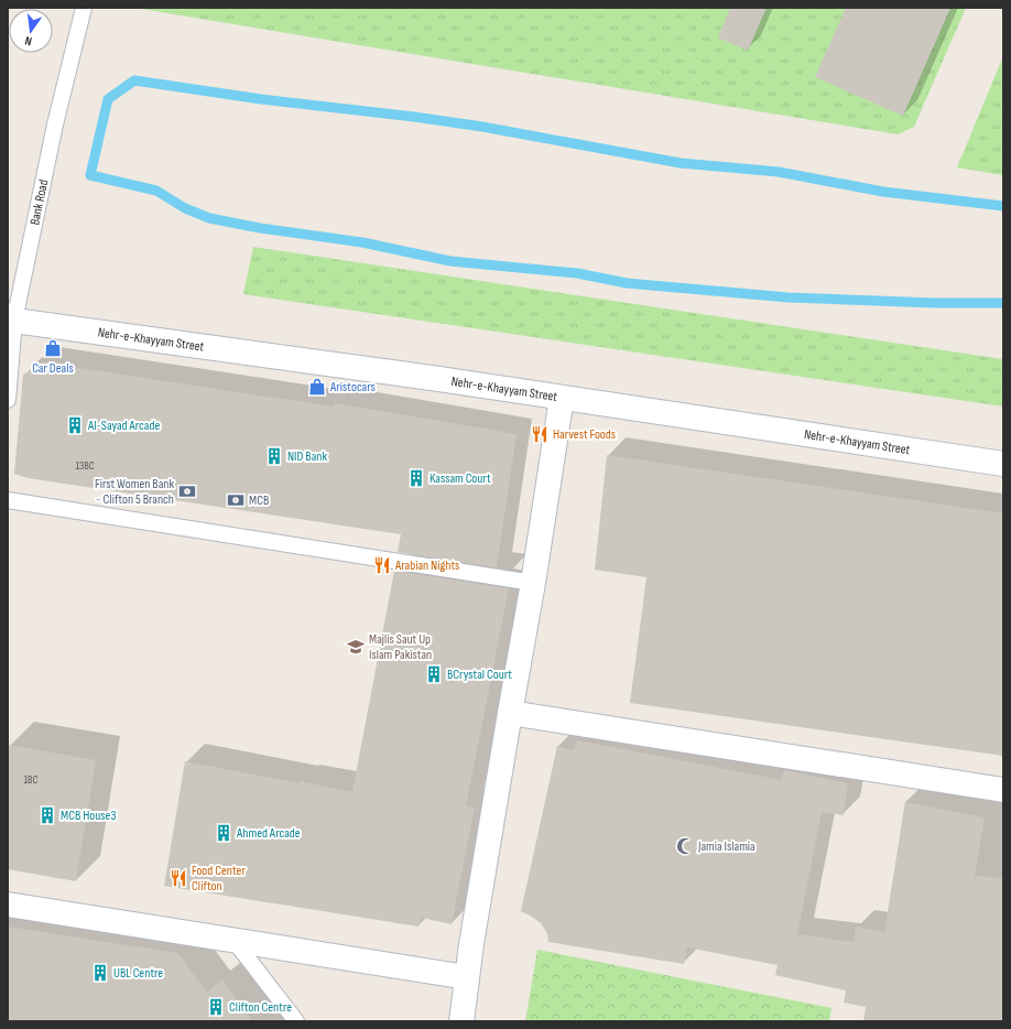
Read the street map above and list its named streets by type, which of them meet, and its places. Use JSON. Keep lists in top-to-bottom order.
{
  "streets": {
    "street": ["Nehr-e-Khayyam Street"],
    "lane": ["Bank Road"]
  },
  "crossings": [
    ["Bank Road", "Nehr-e-Khayyam Street"]
  ],
  "places": {
    "shop": ["Car Deals", "Aristocars"],
    "building": [
      "Al-Sayad Arcade",
      "NID Bank",
      "Kassam Court",
      "BCrystal Court",
      "MCB House3",
      "Ahmed Arcade",
      "UBL Centre",
      "Clifton Centre"
    ],
    "restaurant": ["Harvest Foods", "Arabian Nights", "Food Center Clifton"],
    "bank": ["First Women Bank - Clifton 5 Branch", "MCB"],
    "school or university": ["Majlis Saut Up Islam Pakistan"],
    "mosque": ["Jamia Islamia"]
  },
  "house_numbers": ["13BC", "1BC"],
  "north": "bottom"
}
